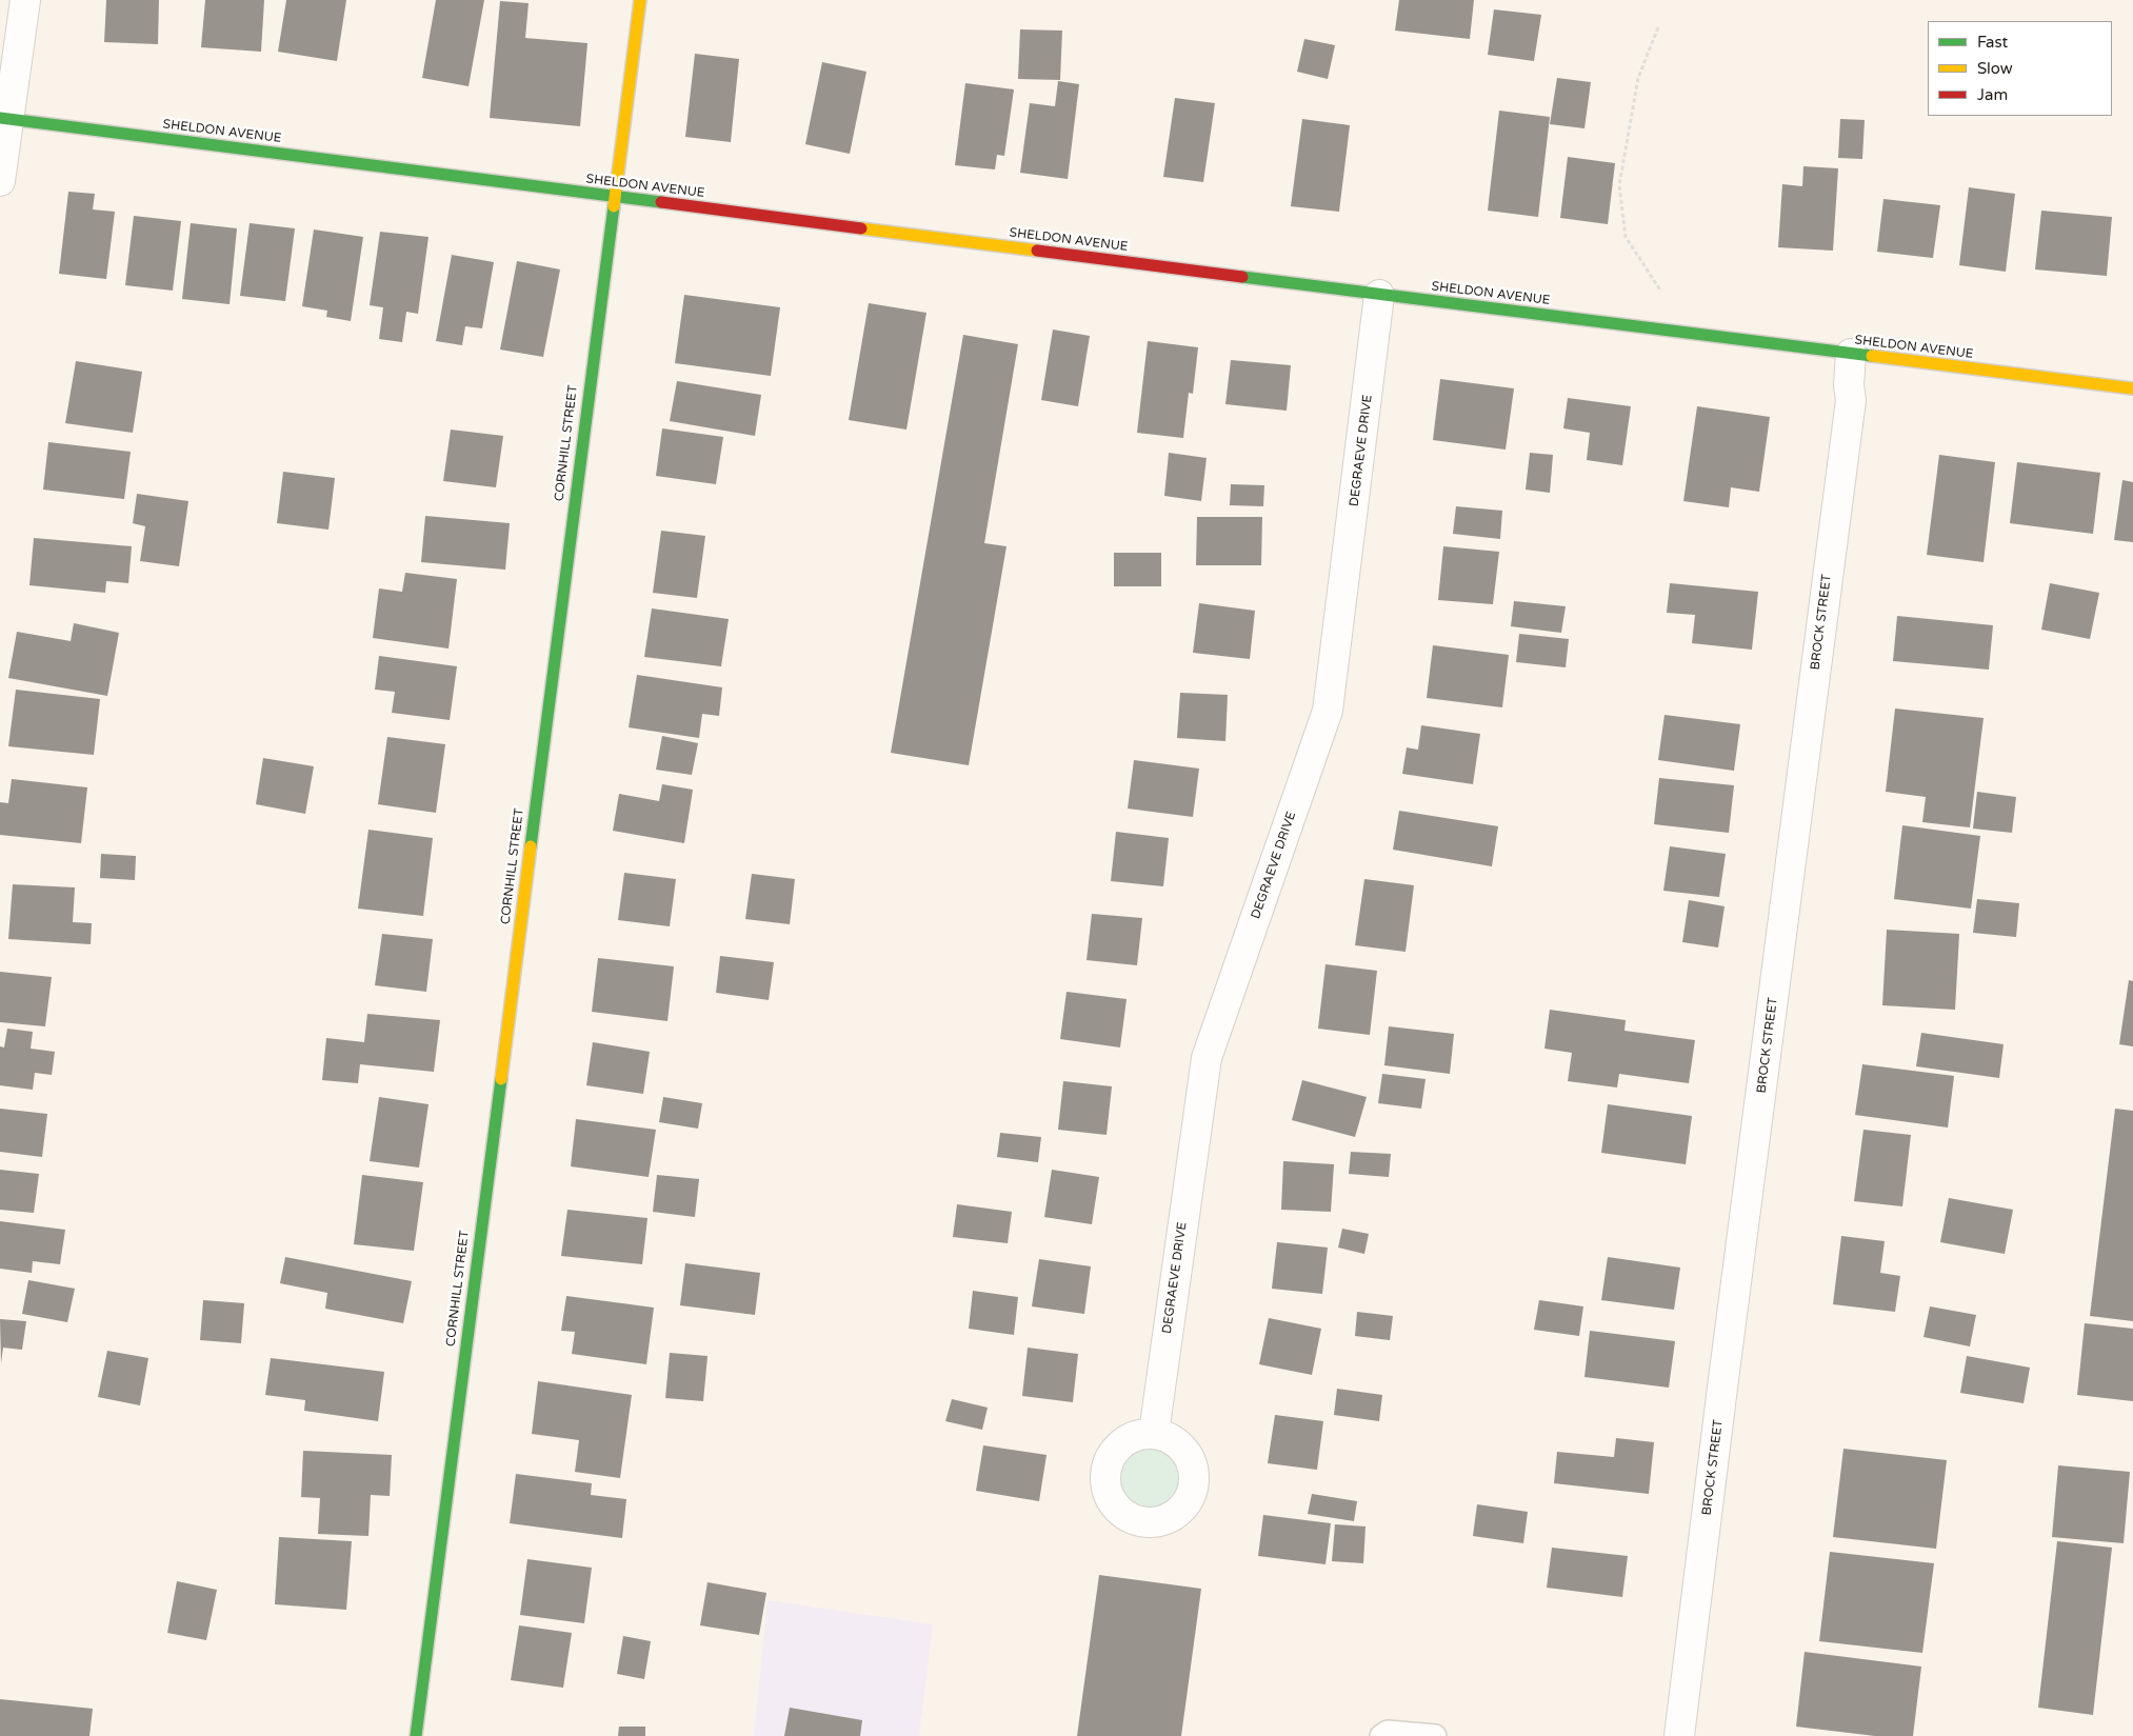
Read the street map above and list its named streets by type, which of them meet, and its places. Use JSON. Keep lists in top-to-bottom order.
{
  "streets": {
    "street": [
      "SHELDON AVENUE",
      "CORNHILL STREET",
      "DEGRAEVE DRIVE",
      "BROCK STREET"
    ]
  },
  "crossings": [
    ["SHELDON AVENUE", "CORNHILL STREET"],
    ["SHELDON AVENUE", "DEGRAEVE DRIVE"],
    ["SHELDON AVENUE", "BROCK STREET"]
  ],
  "legend": ["Fast", "Slow", "Jam"]
}
